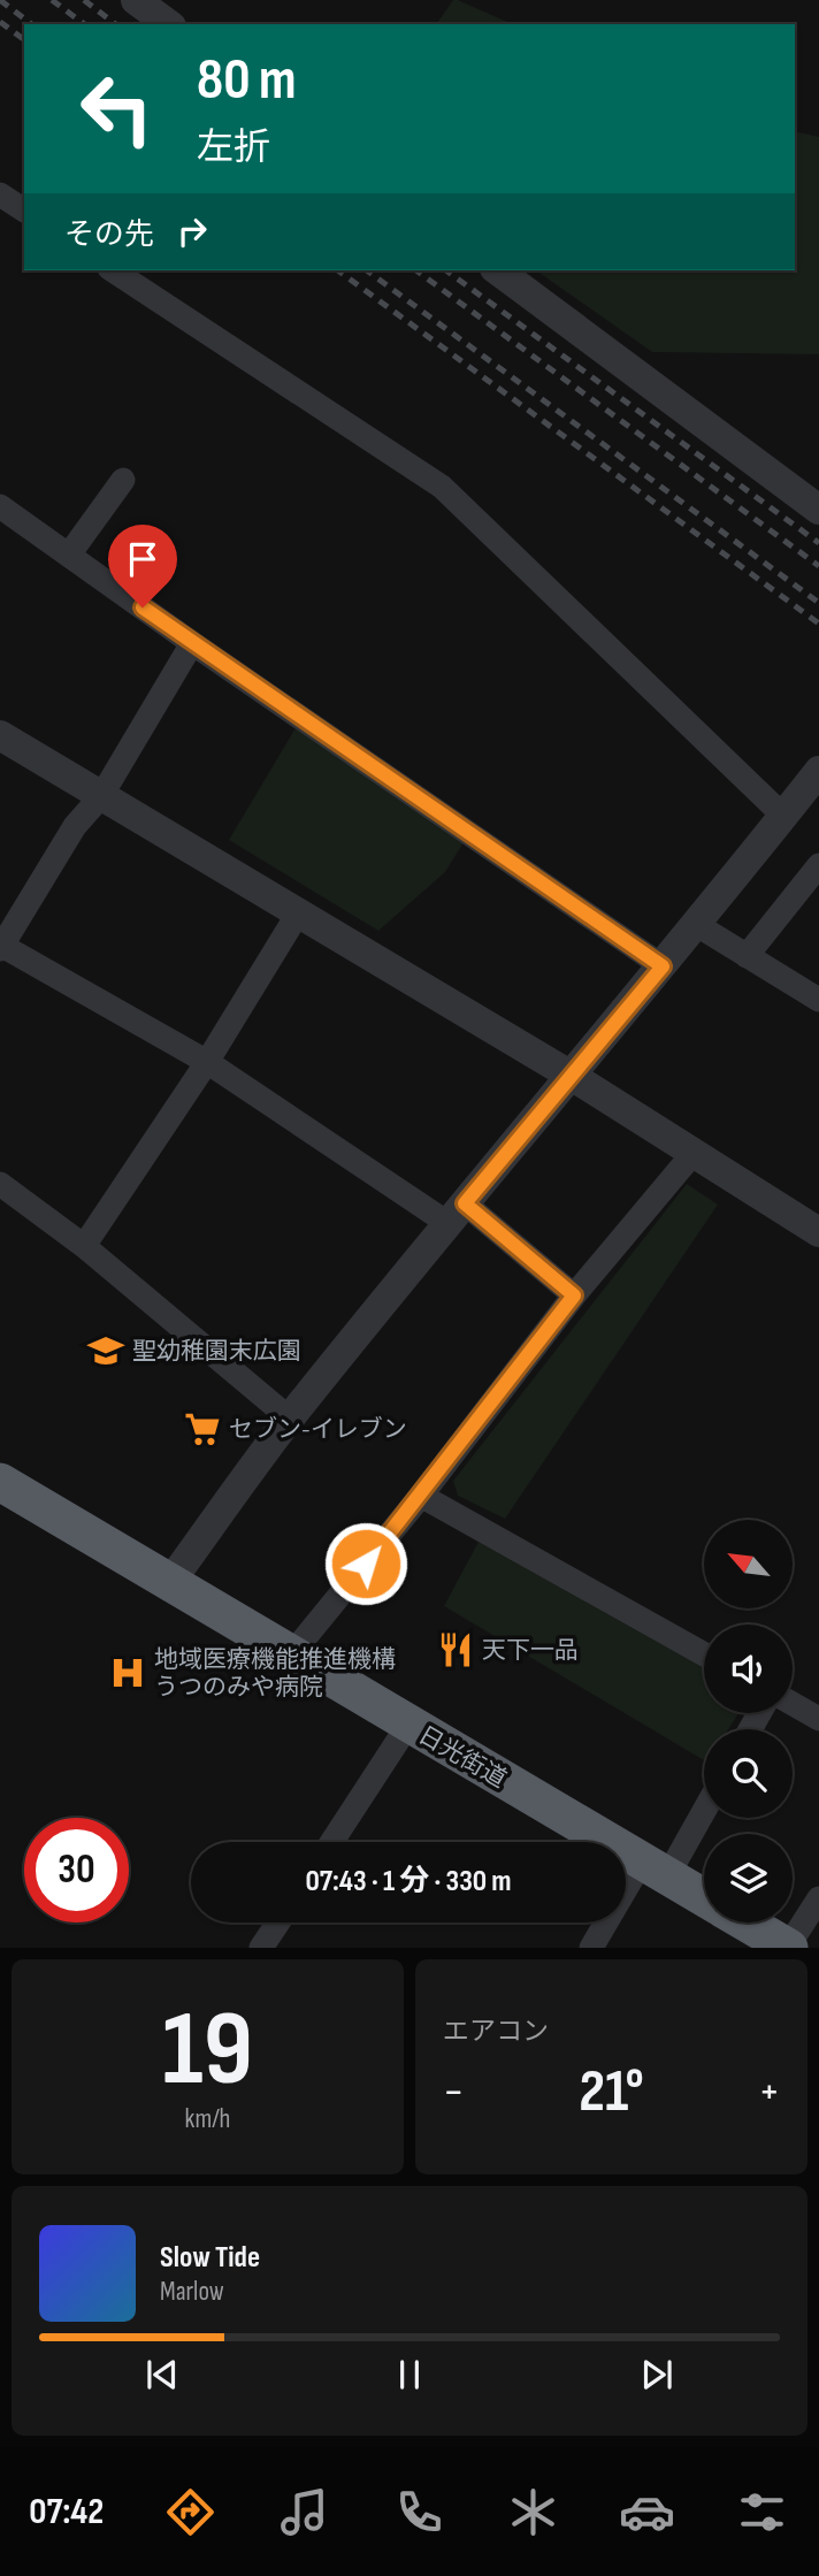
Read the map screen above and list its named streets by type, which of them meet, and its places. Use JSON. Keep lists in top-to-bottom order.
{
  "streets": {
    "highway": ["日光街道"]
  },
  "places": {
    "school or university": ["聖幼稚園末広園"],
    "supermarket": ["セブン-イレブン"],
    "restaurant": ["天下一品"],
    "hospital": ["地域医療機能推進機構 うつのみや病院"]
  },
  "north": "top left",
  "page": {
    "turn": ["80 m", "左折"],
    "then": "その先",
    "limit": "30",
    "trip": "07:43 · 1 分 · 330 m",
    "tile": [
      ["19", "km/h"],
      "エアコン"
    ],
    "heat": ["−", "21°", "+"],
    "song": ["Slow Tide", "Marlow"],
    "tabs": "07:42"
  }
}
